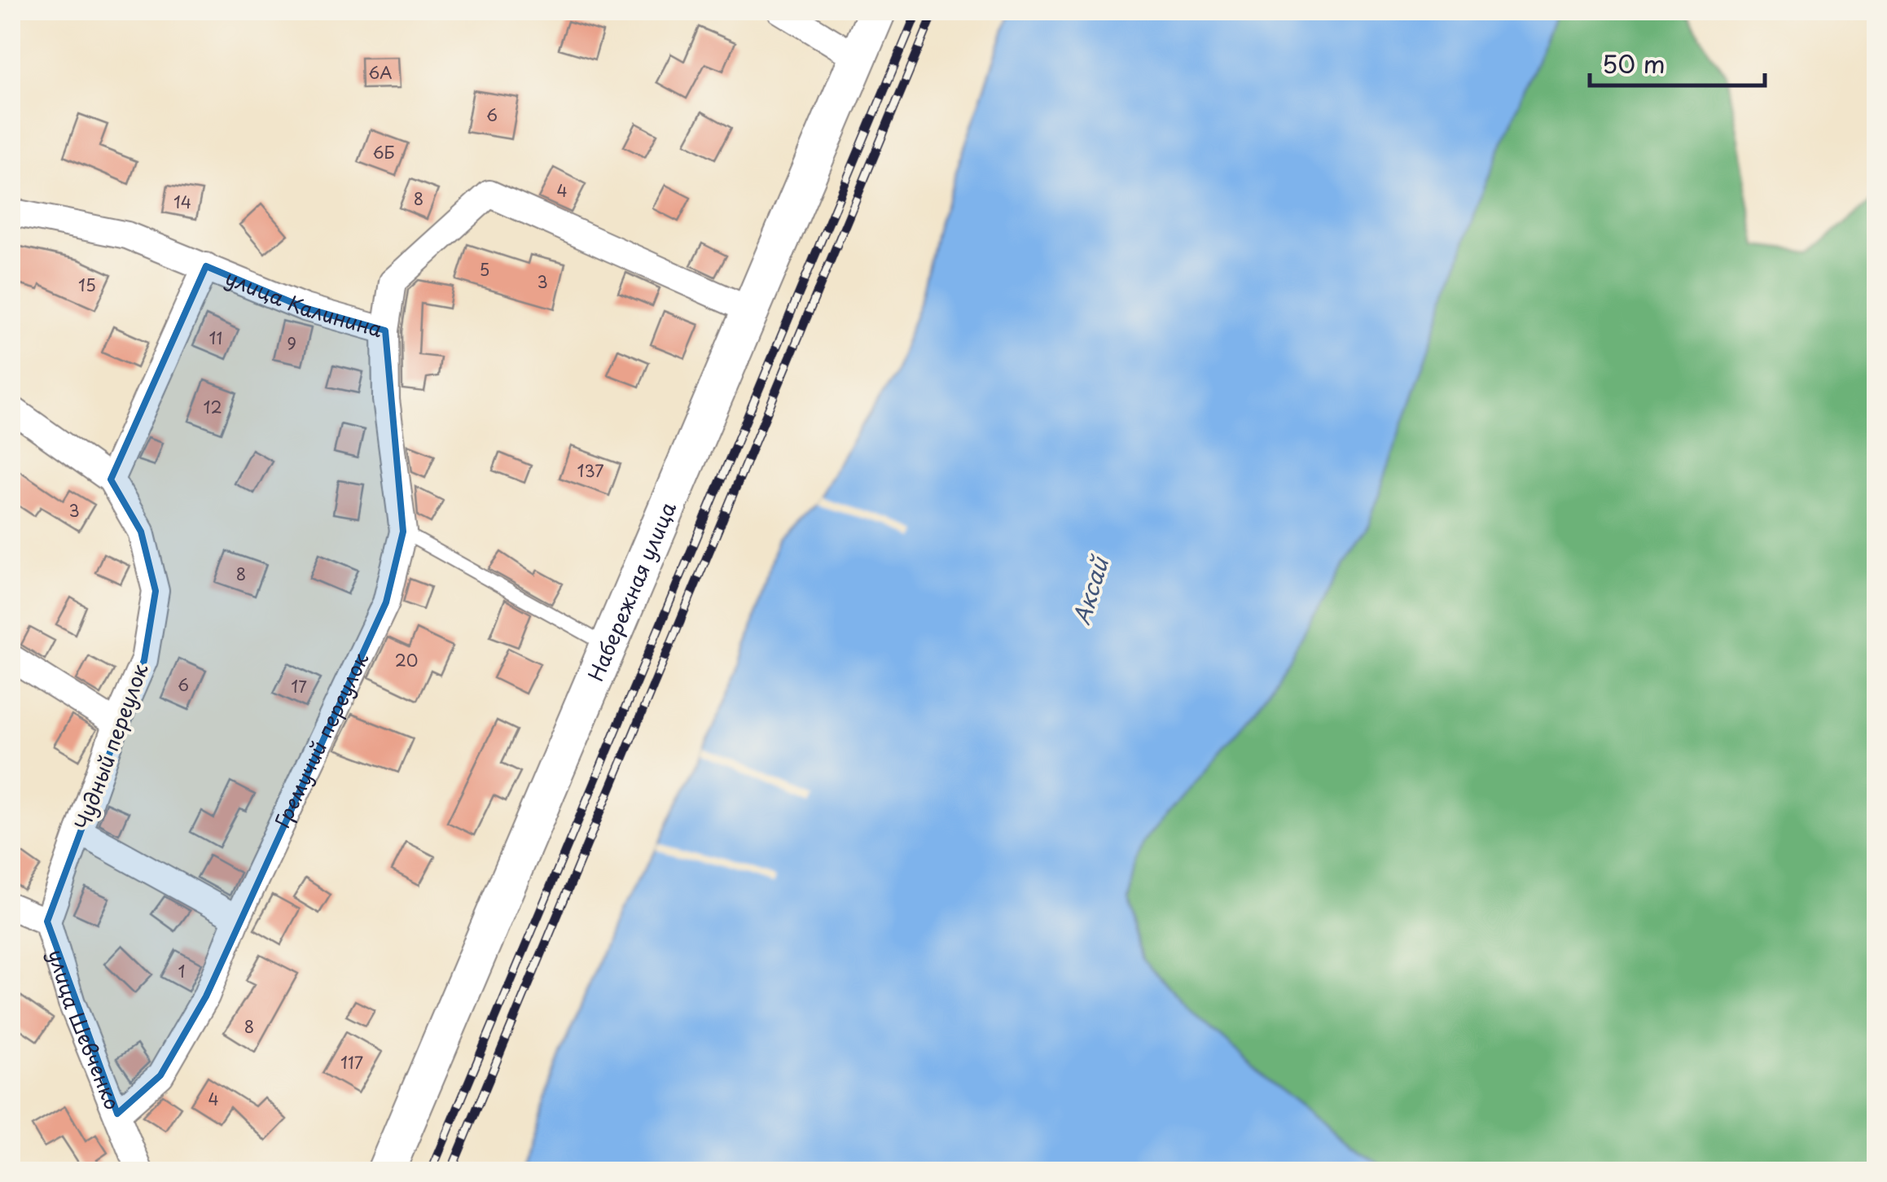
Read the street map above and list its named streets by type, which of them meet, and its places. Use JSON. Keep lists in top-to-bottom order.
{
  "streets": {
    "street": [
      "улица Калинина",
      "Набережная улица",
      "Гремучий переулок",
      "Чудный переулок",
      "улица Шевченко"
    ]
  },
  "crossings": [
    ["улица Калинина", "Набережная улица"],
    ["улица Калинина", "Гремучий переулок"],
    ["Гремучий переулок", "улица Шевченко"],
    ["Чудный переулок", "улица Шевченко"]
  ],
  "water": ["Аксай"],
  "house_numbers": [
    "6А",
    "6",
    "6Б",
    "4",
    "8",
    "14",
    "5",
    "3",
    "15",
    "11",
    "9",
    "12",
    "137",
    "3",
    "8",
    "20",
    "6",
    "17",
    "1",
    "8",
    "117",
    "4"
  ],
  "scale_bar": "50 m"
}
